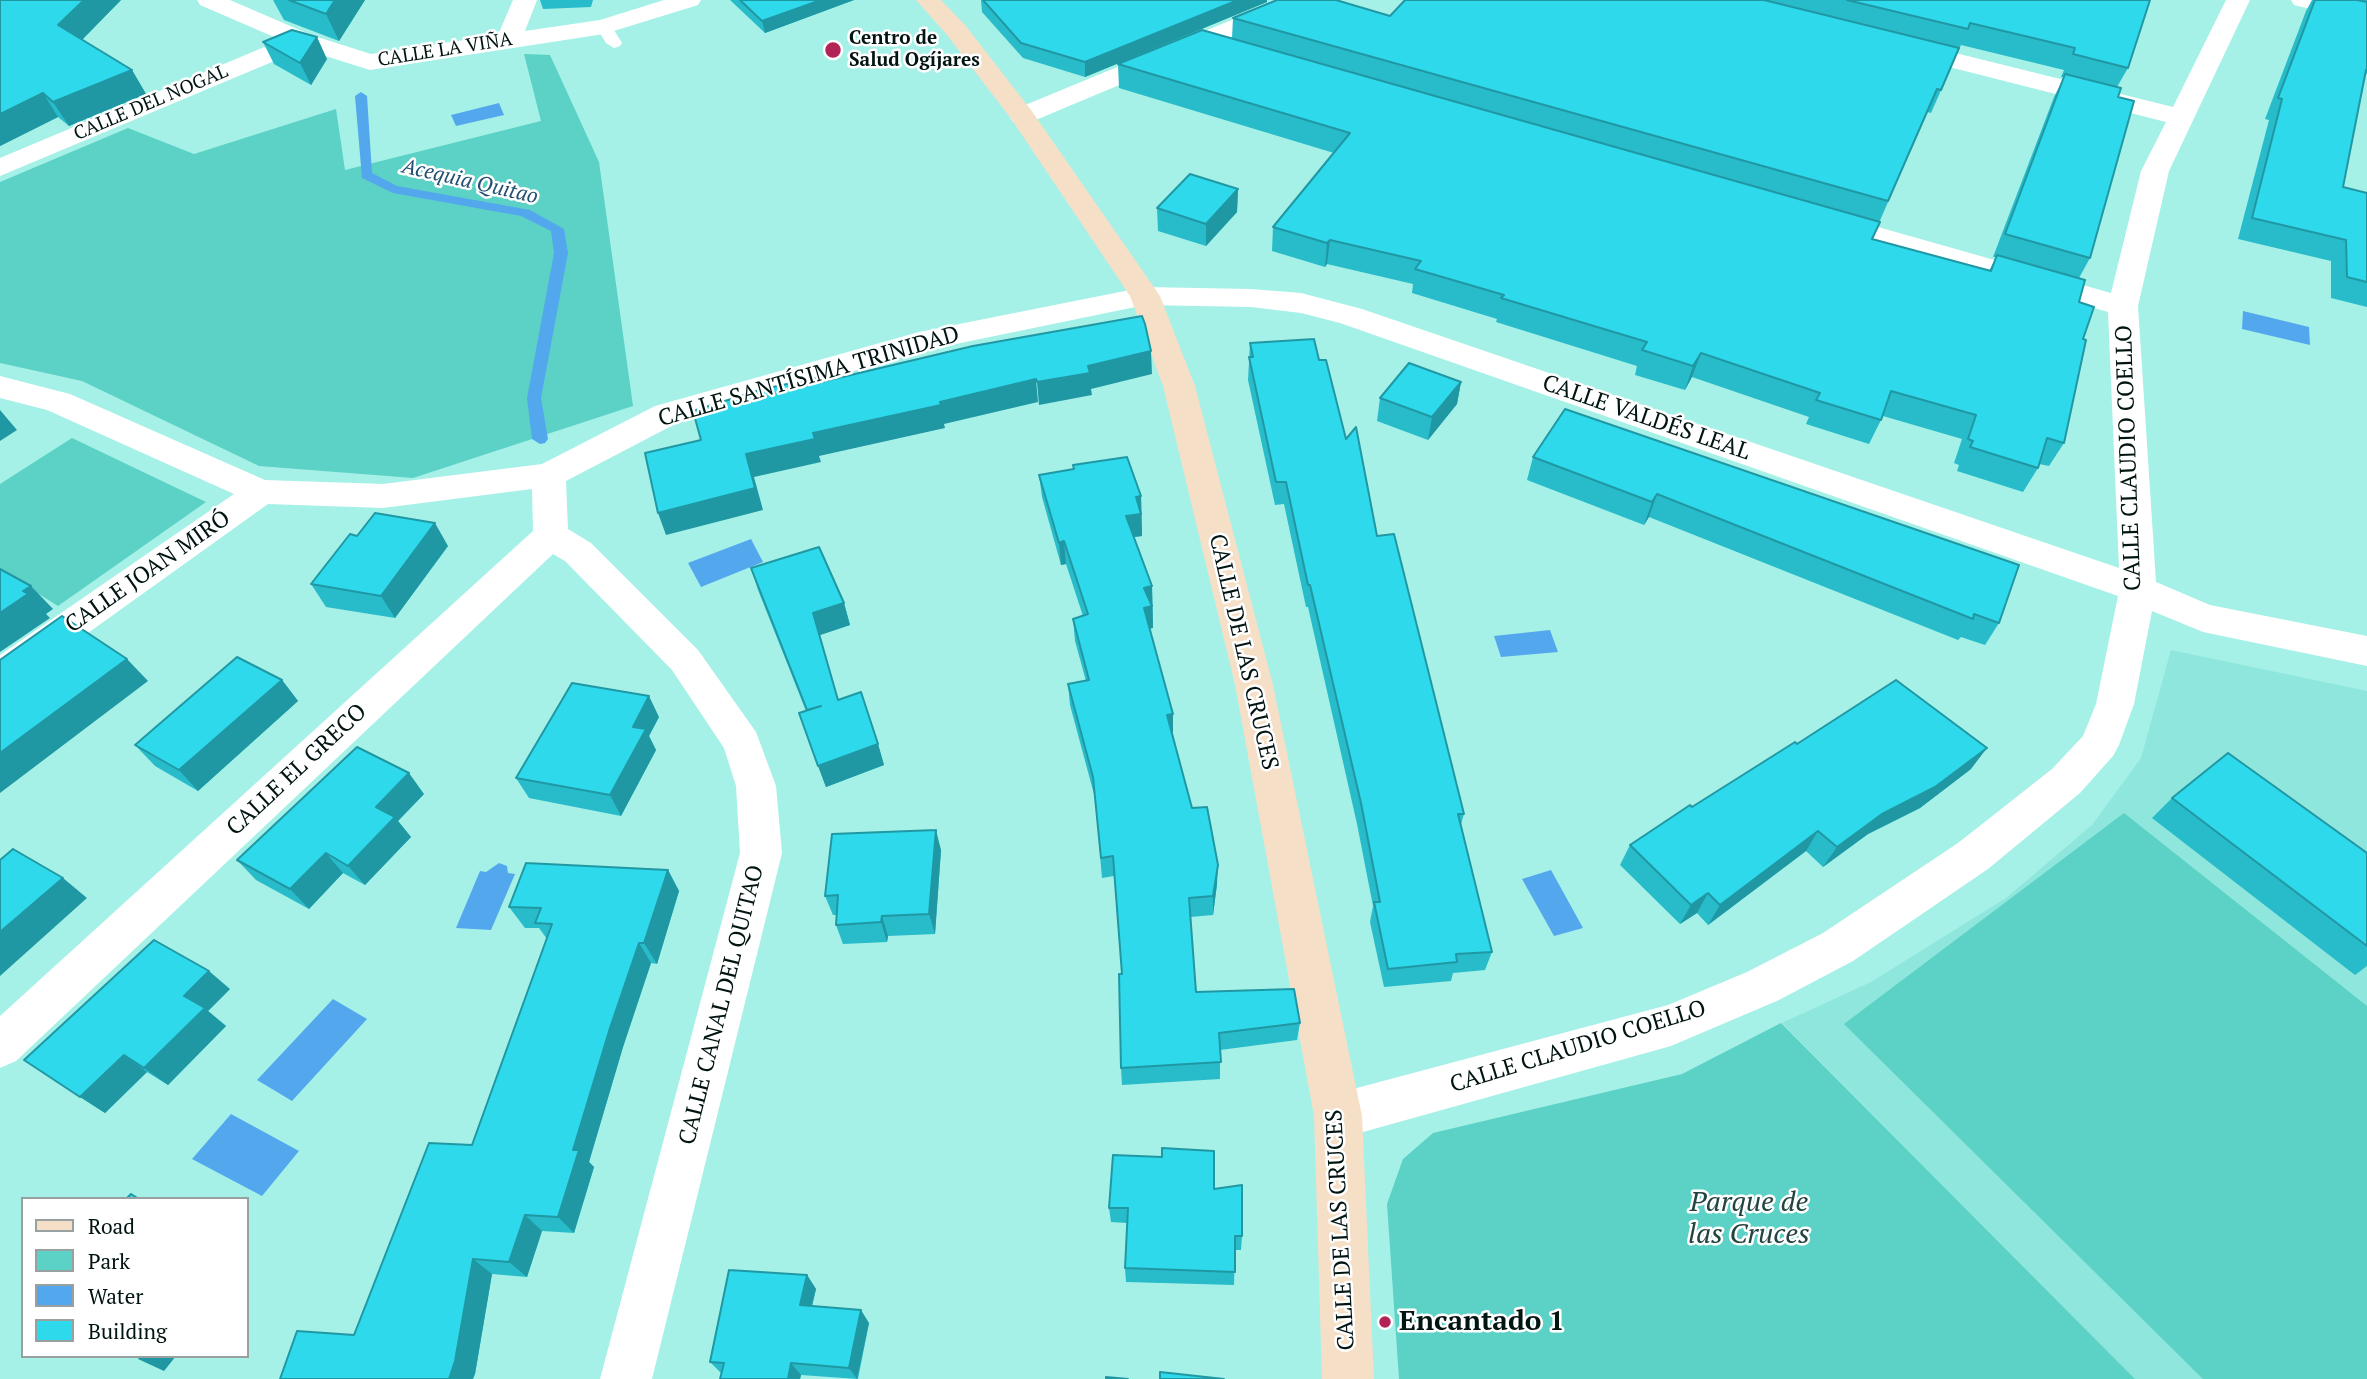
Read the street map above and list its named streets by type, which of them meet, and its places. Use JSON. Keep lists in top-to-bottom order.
{
  "streets": {
    "street": [
      "CALLE LA VIÑA",
      "CALLE DEL NOGAL",
      "CALLE SANTÍSIMA TRINIDAD",
      "CALLE VALDÉS LEAL",
      "CALLE CLAUDIO COELLO",
      "CALLE JOAN MIRÓ",
      "CALLE DE LAS CRUCES",
      "CALLE EL GRECO",
      "CALLE CANAL DEL QUITAO"
    ]
  },
  "crossings": [
    ["CALLE LA VIÑA", "CALLE DEL NOGAL"],
    ["CALLE SANTÍSIMA TRINIDAD", "CALLE VALDÉS LEAL"],
    ["CALLE SANTÍSIMA TRINIDAD", "CALLE JOAN MIRÓ"],
    ["CALLE SANTÍSIMA TRINIDAD", "CALLE DE LAS CRUCES"],
    ["CALLE VALDÉS LEAL", "CALLE CLAUDIO COELLO"],
    ["CALLE VALDÉS LEAL", "CALLE DE LAS CRUCES"],
    ["CALLE CLAUDIO COELLO", "CALLE DE LAS CRUCES"],
    ["CALLE EL GRECO", "CALLE CANAL DEL QUITAO"]
  ],
  "water": ["Acequia Quitao"],
  "parks": ["Parque de las Cruces"],
  "places": ["Centro de Salud Ogíjares", "Encantado 1"],
  "legend": [
    "Road",
    "Park",
    "Water",
    "Building"
  ]
}
